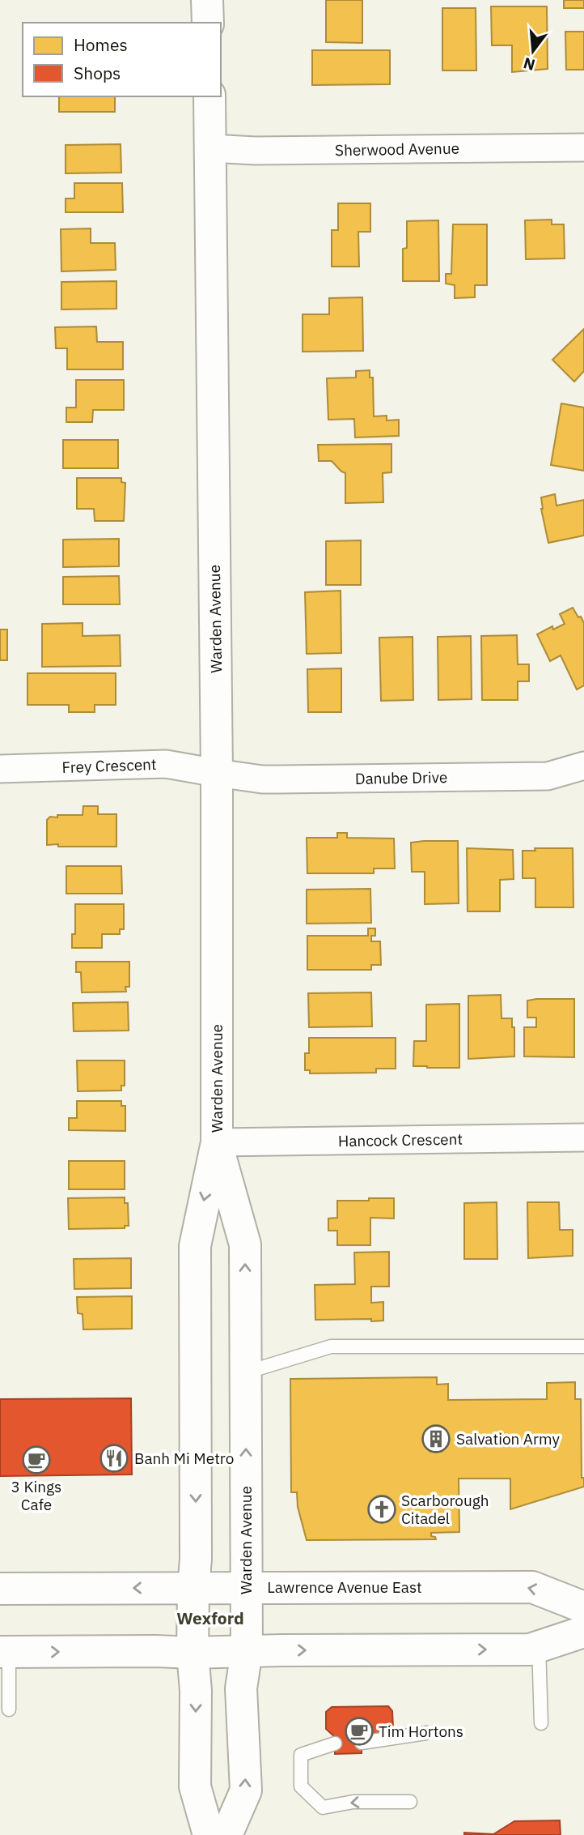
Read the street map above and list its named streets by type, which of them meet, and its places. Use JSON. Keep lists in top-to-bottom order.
{
  "streets": {
    "main road": ["Warden Avenue", "Lawrence Avenue East"],
    "street": [
      "Sherwood Avenue",
      "Frey Crescent",
      "Danube Drive",
      "Hancock Crescent"
    ]
  },
  "crossings": [
    ["Sherwood Avenue", "Warden Avenue"],
    ["Warden Avenue", "Frey Crescent"],
    ["Warden Avenue", "Danube Drive"],
    ["Warden Avenue", "Hancock Crescent"],
    ["Warden Avenue", "Lawrence Avenue East"],
    ["Frey Crescent", "Danube Drive"]
  ],
  "districts": ["Wexford"],
  "places": {
    "building": ["Salvation Army"],
    "restaurant": ["Banh Mi Metro"],
    "cafe": ["3 Kings Cafe", "Tim Hortons"],
    "church": ["Scarborough Citadel"]
  },
  "legend": ["Homes", "Shops"],
  "north": "bottom"
}
